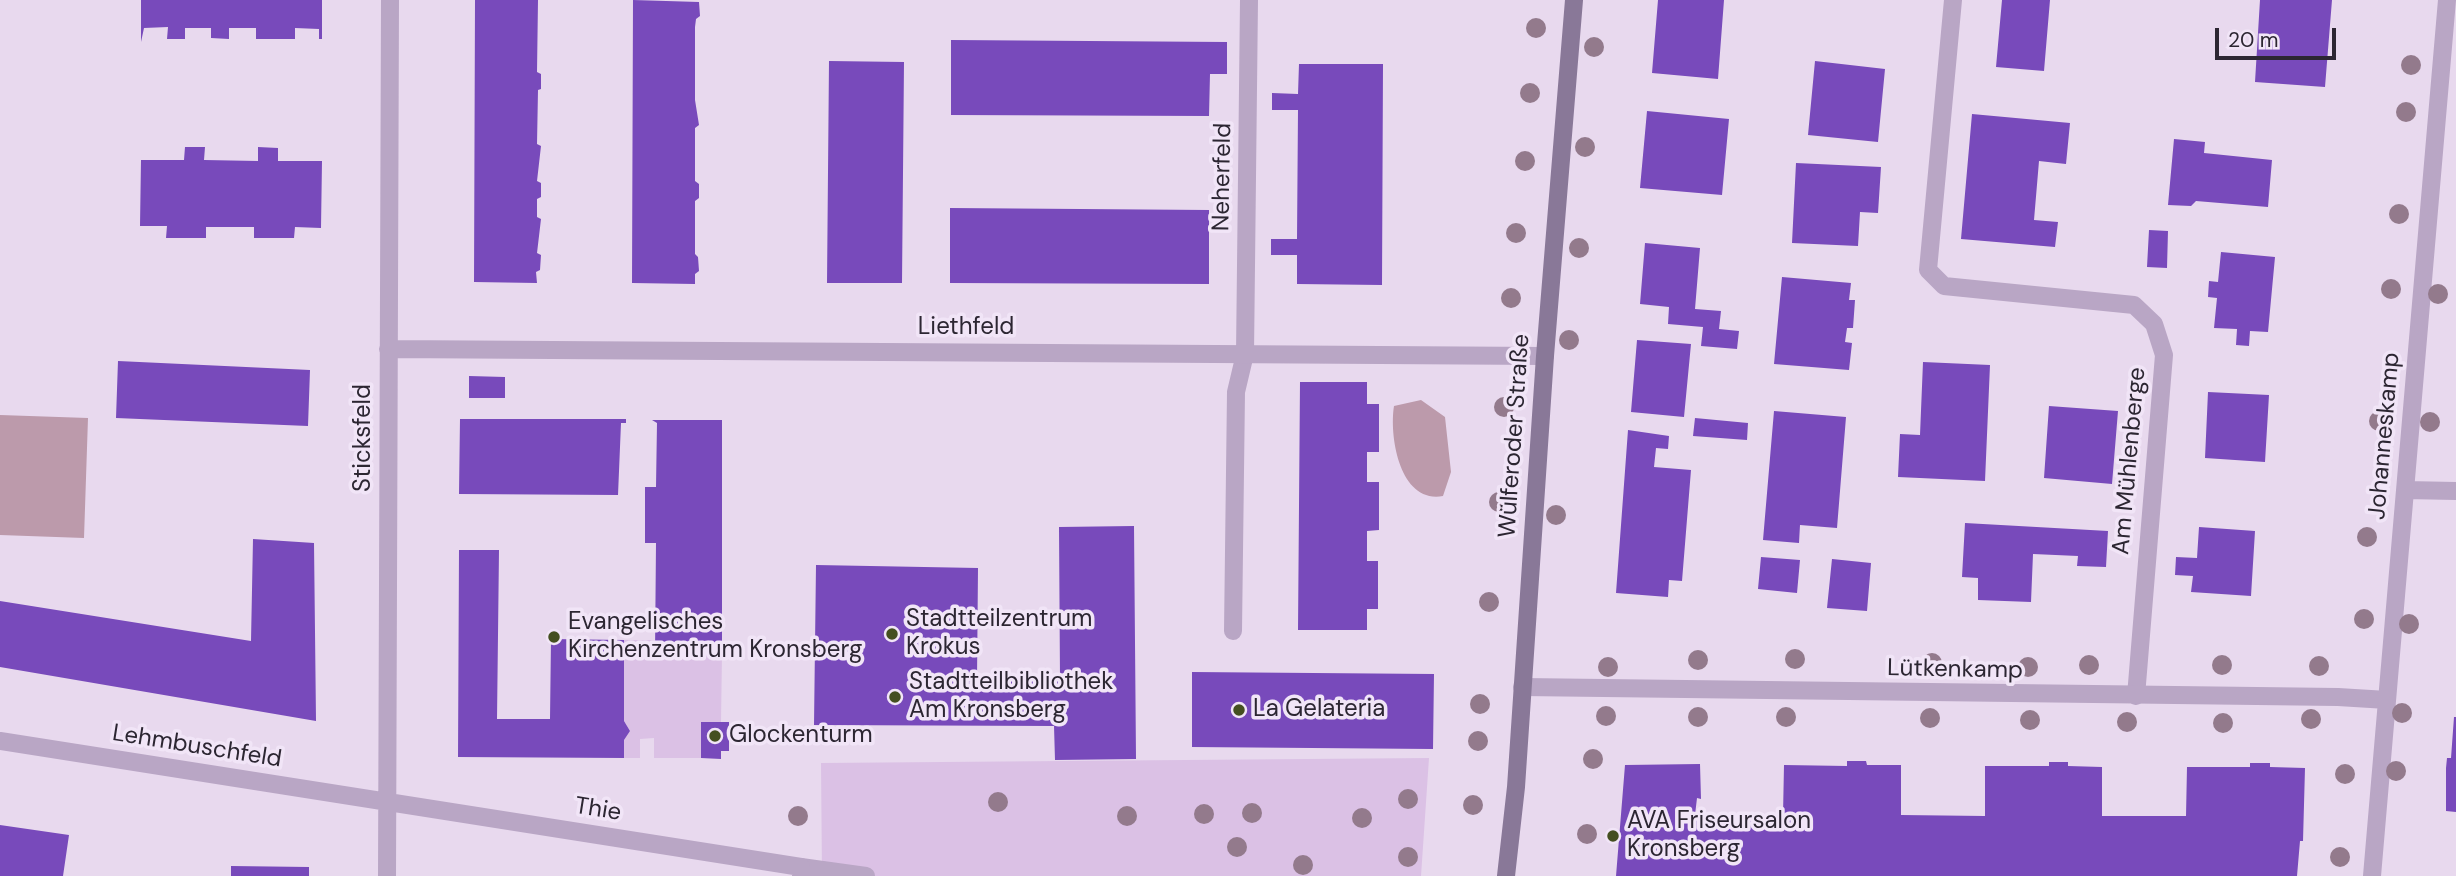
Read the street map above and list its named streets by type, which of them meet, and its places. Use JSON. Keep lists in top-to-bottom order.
{
  "streets": {
    "main road": ["Wülferoder Straße"],
    "street": [
      "Neherfeld",
      "Liethfeld",
      "Johanneskamp",
      "Sticksfeld",
      "Am Mühlenberge",
      "Lütkenkamp",
      "Lehmbuschfeld",
      "Thie"
    ]
  },
  "crossings": [
    ["Neherfeld", "Liethfeld"],
    ["Liethfeld", "Wülferoder Straße"],
    ["Liethfeld", "Sticksfeld"],
    ["Wülferoder Straße", "Lütkenkamp"],
    ["Johanneskamp", "Lütkenkamp"],
    ["Sticksfeld", "Lehmbuschfeld"],
    ["Sticksfeld", "Thie"],
    ["Am Mühlenberge", "Lütkenkamp"],
    ["Lehmbuschfeld", "Thie"]
  ],
  "places": [
    "Stadtteilzentrum Krokus",
    "Evangelisches Kirchenzentrum Kronsberg",
    "Stadtteilbibliothek Am Kronsberg",
    "La Gelateria",
    "Glockenturm",
    "AVA Friseursalon Kronsberg"
  ],
  "scale_bar": "20 m"
}
